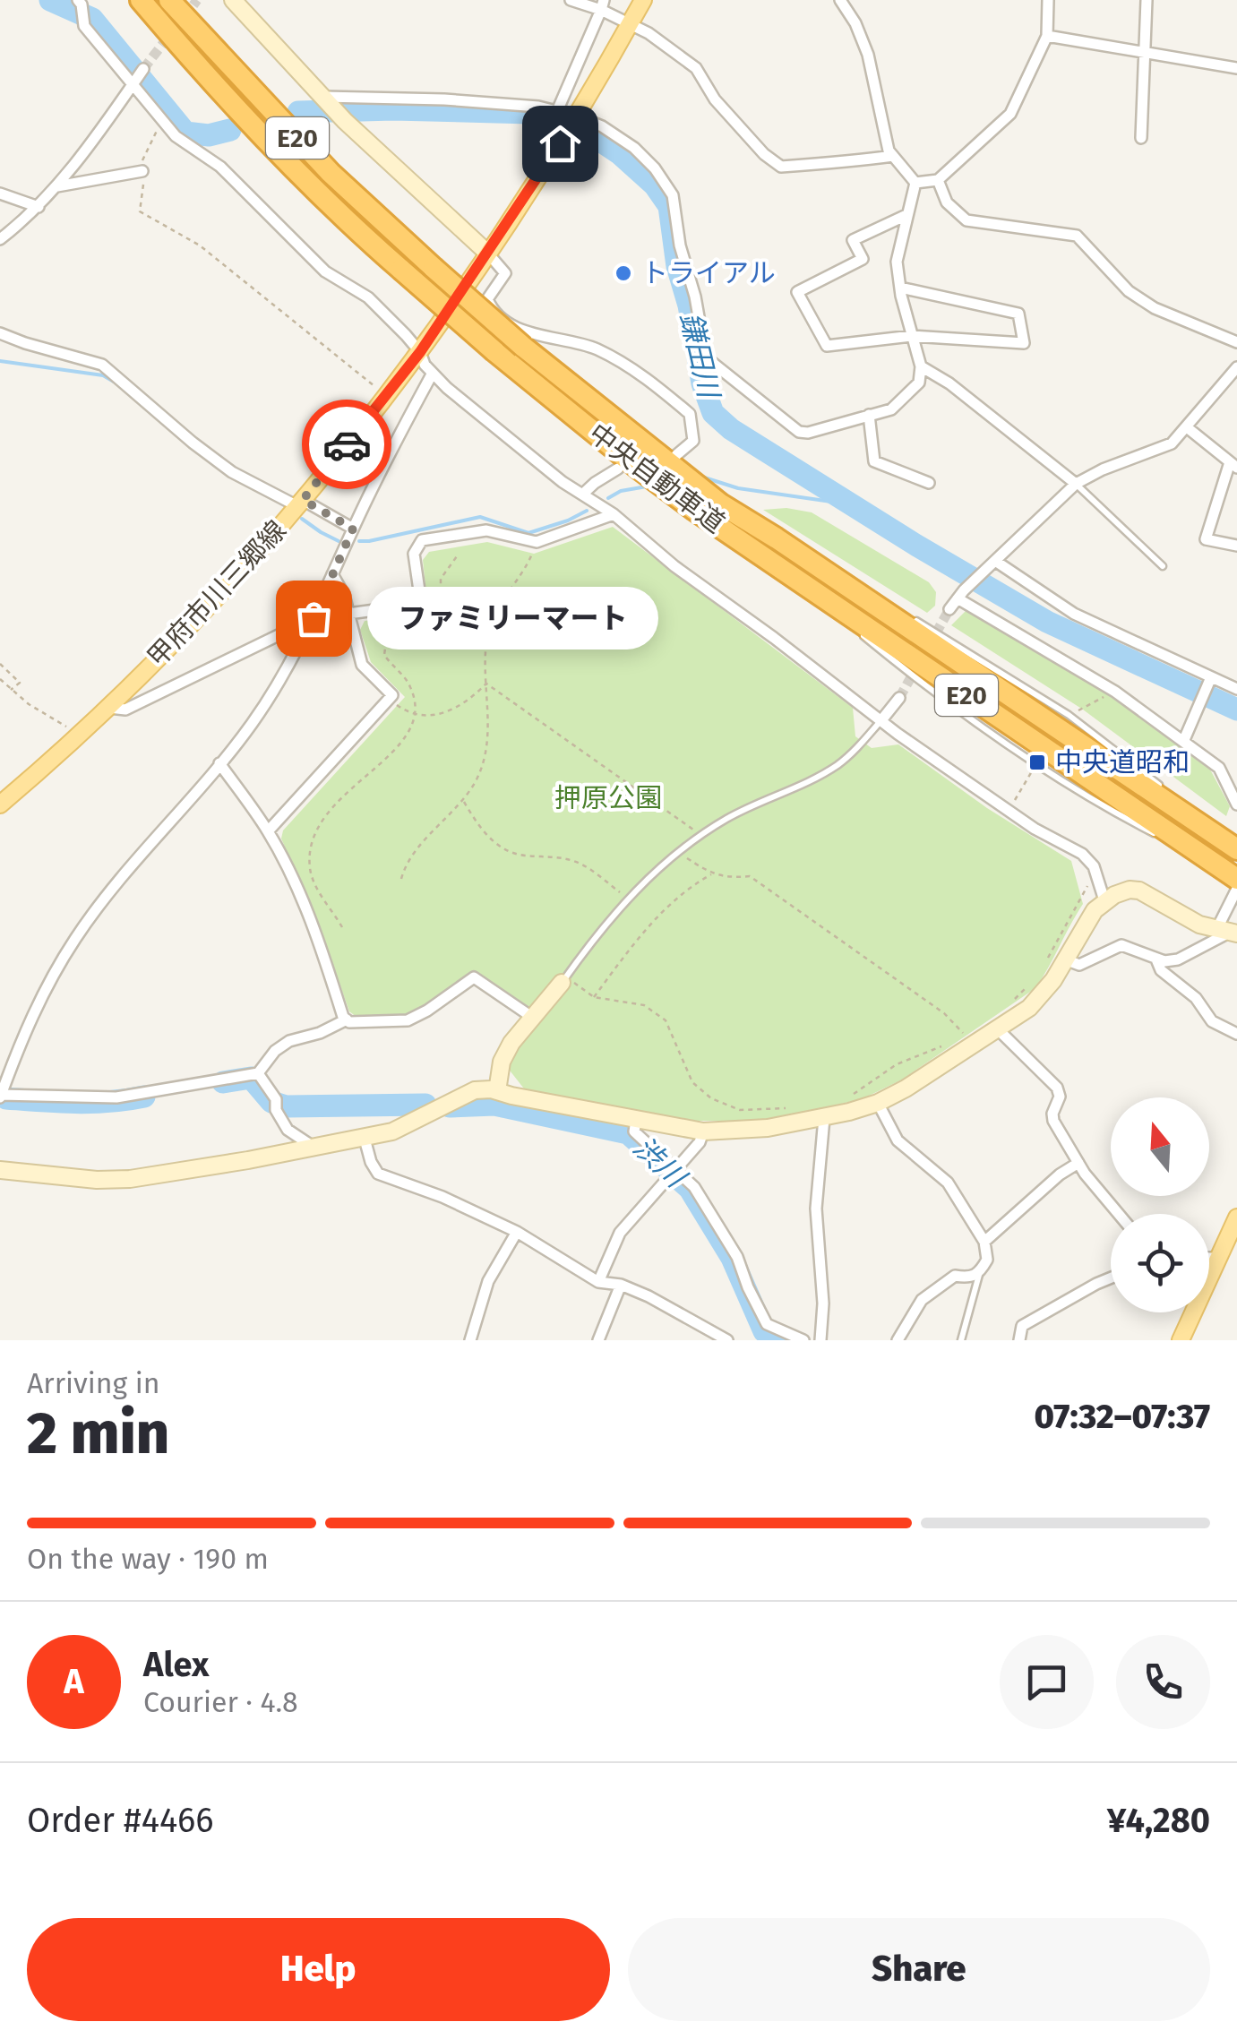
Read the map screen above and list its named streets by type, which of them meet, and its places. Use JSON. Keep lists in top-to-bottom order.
{
  "streets": {
    "highway": ["E20", "中央自動車道"],
    "main road": ["甲府市川三郷線"]
  },
  "water": ["鎌田川", "渋川"],
  "parks": ["押原公園"],
  "places": {
    "other": ["トライアル", "ファミリーマート"],
    "transit": ["中央道昭和"]
  },
  "north": "top",
  "page": {
    "bubble": "ファミリーマート",
    "heading": ["2 min", "Arriving in", "07:32–07:37"],
    "panel": [
      "Alex",
      "Courier · 4.8",
      "Order #4466",
      "¥4,280"
    ],
    "bar": "On the way · 190 m",
    "round": "A",
    "buttons": ["Help", "Share"]
  }
}
